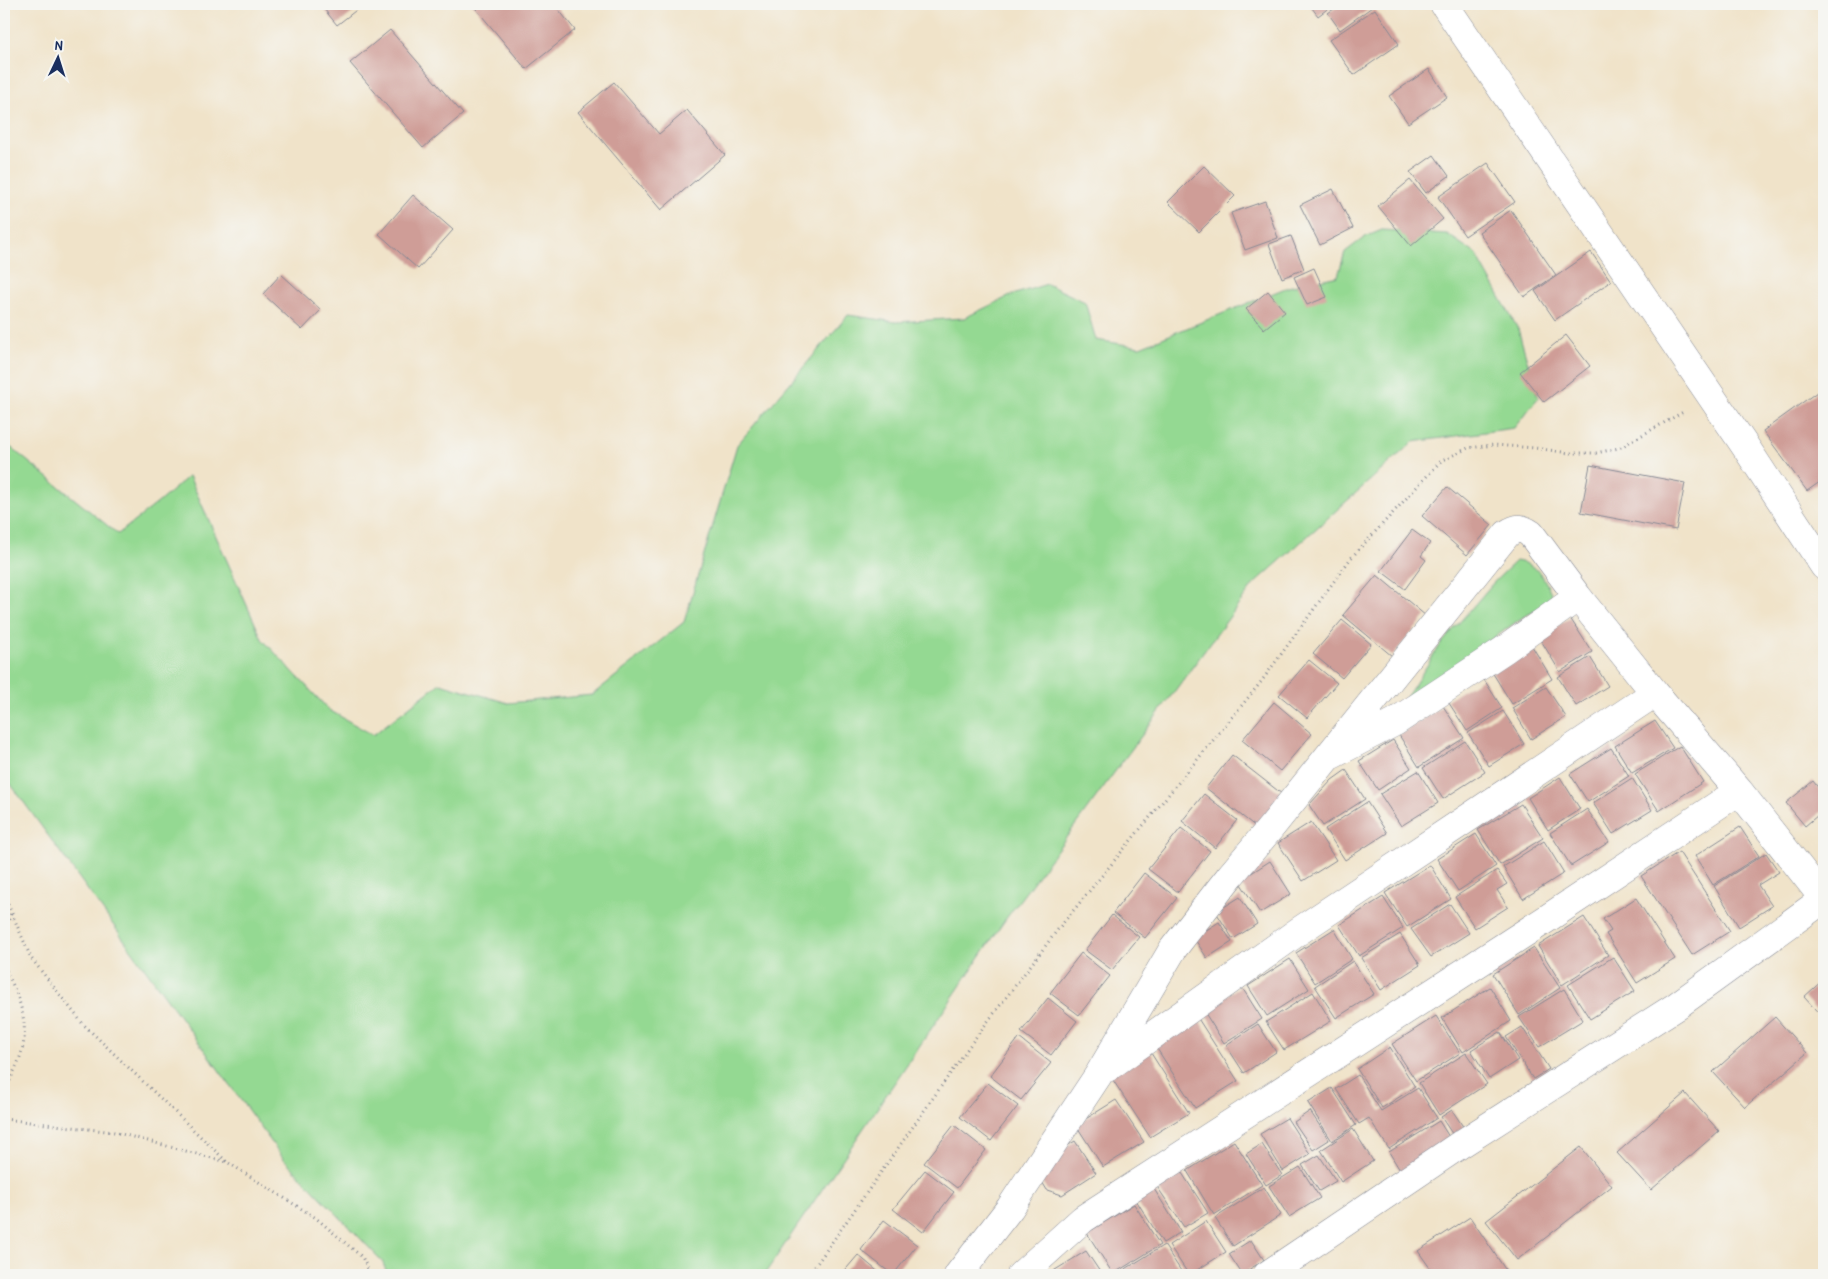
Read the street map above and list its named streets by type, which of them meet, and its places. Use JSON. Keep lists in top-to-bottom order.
{
  "north": "top"
}
